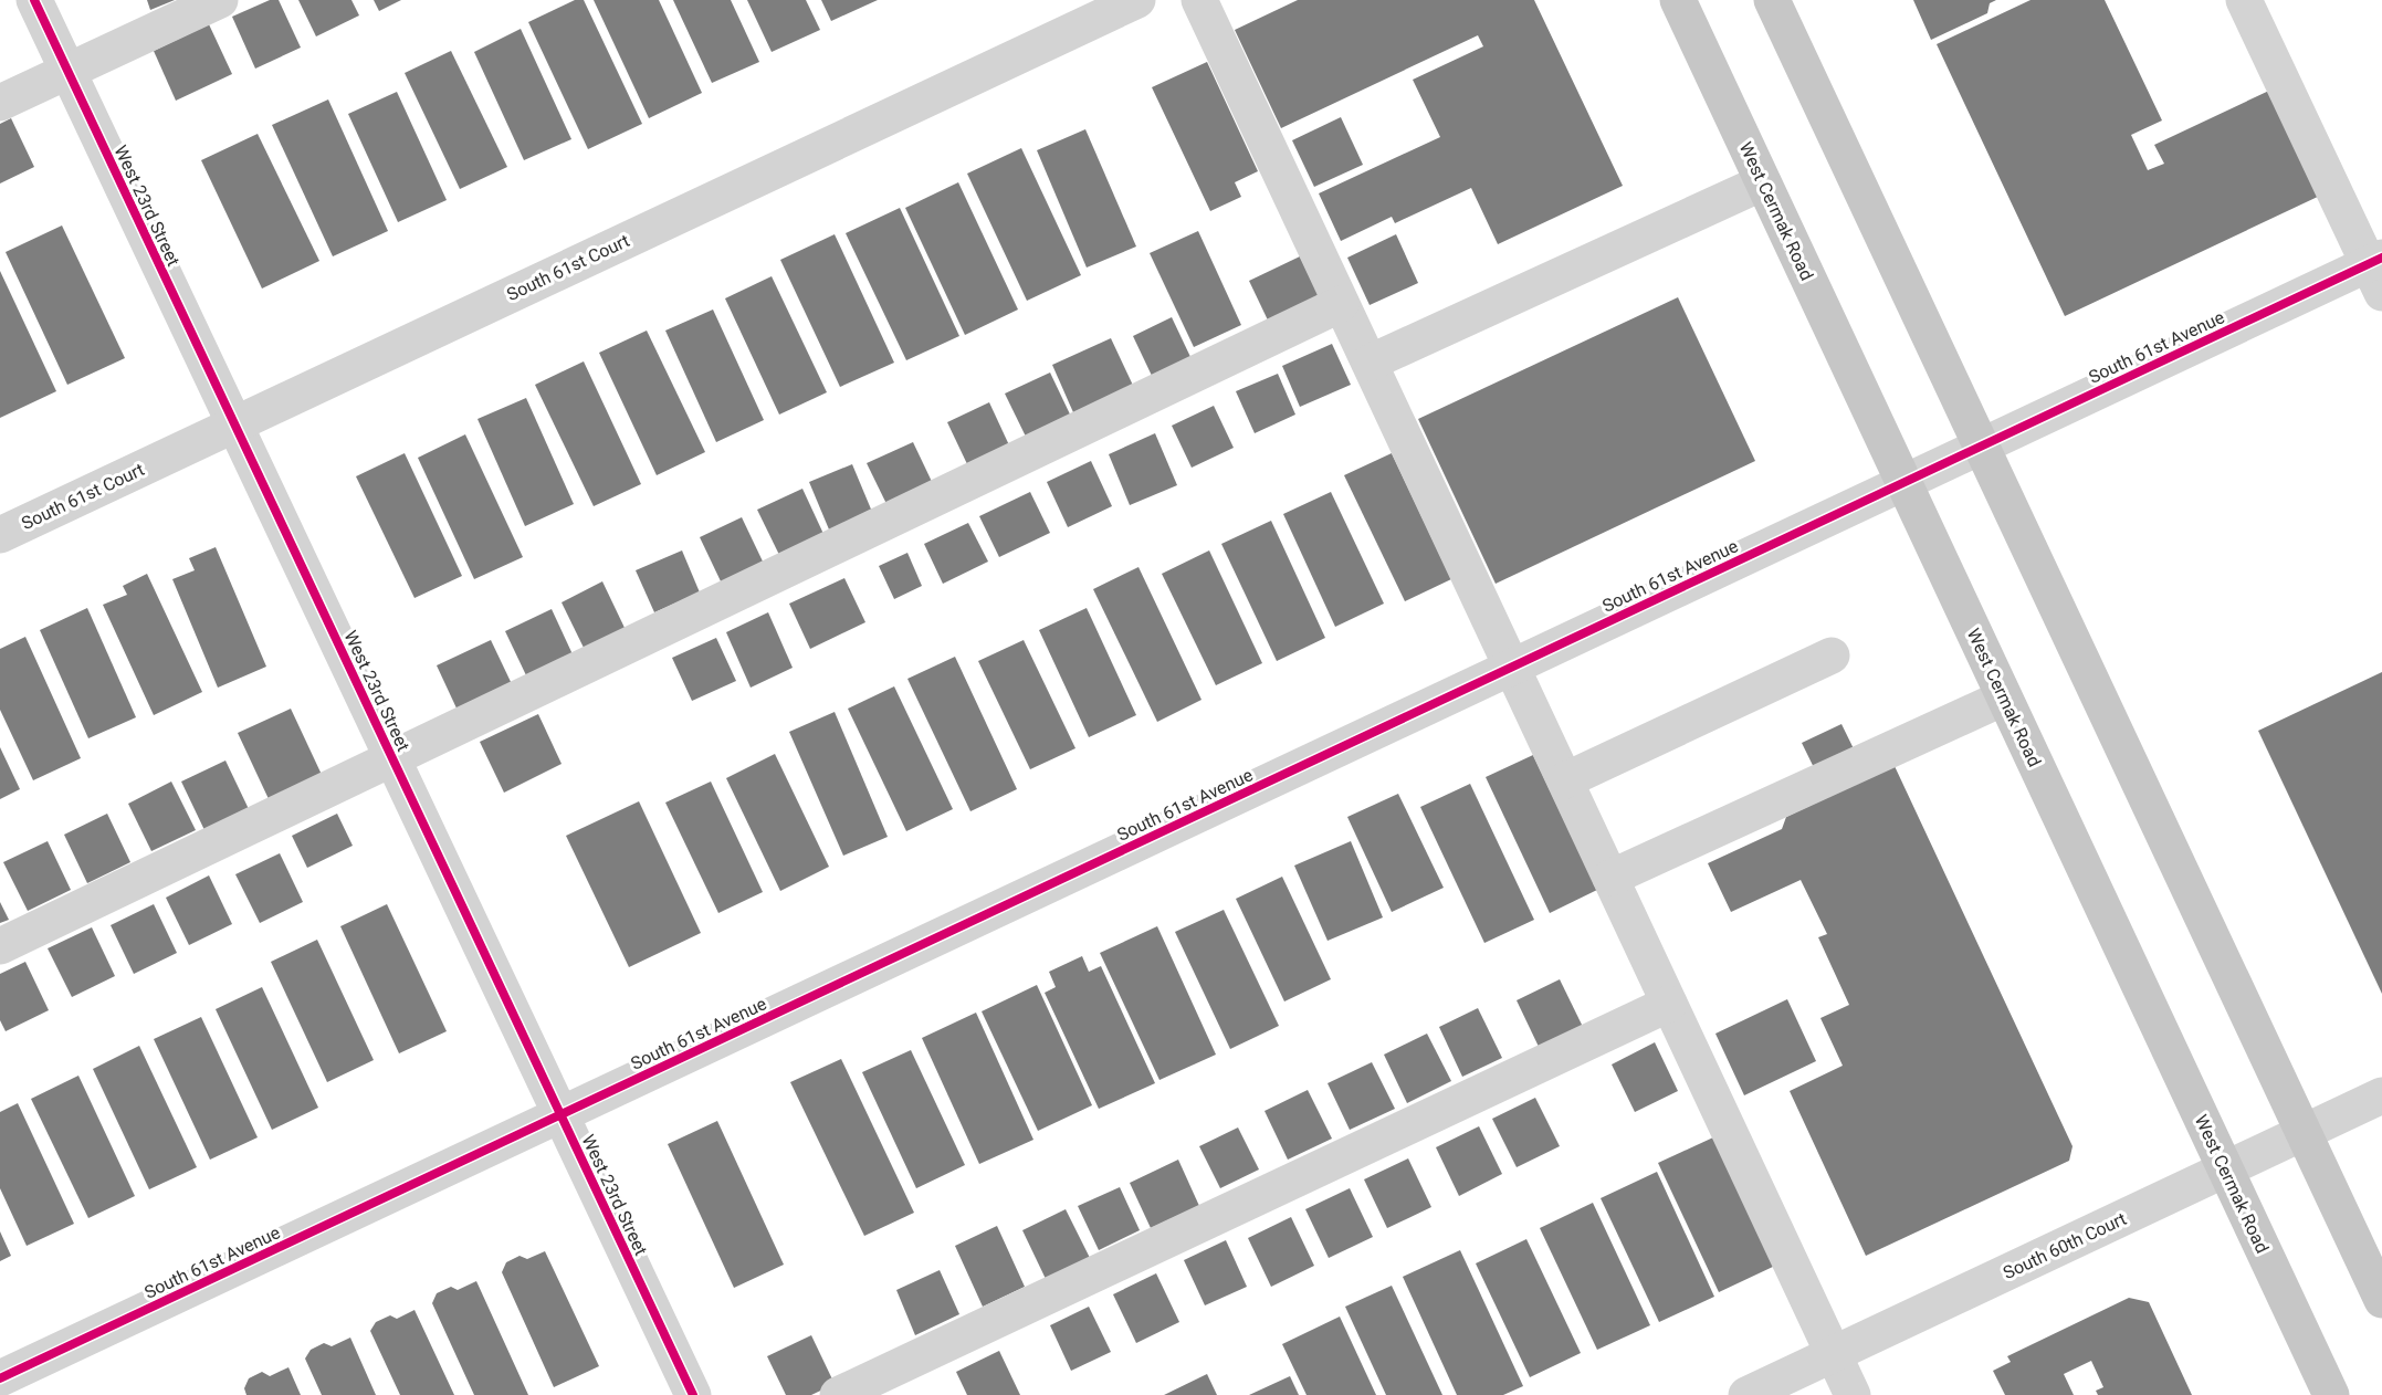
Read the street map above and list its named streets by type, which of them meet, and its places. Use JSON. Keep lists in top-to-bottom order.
{
  "streets": {
    "main road": ["West Cermak Road"],
    "street": [
      "West 23rd Street",
      "South 61st Court",
      "South 61st Avenue",
      "South 60th Court"
    ]
  },
  "crossings": [
    ["West 23rd Street", "South 61st Court"],
    ["West 23rd Street", "South 61st Avenue"],
    ["West Cermak Road", "South 61st Avenue"],
    ["West Cermak Road", "South 60th Court"]
  ]
}
